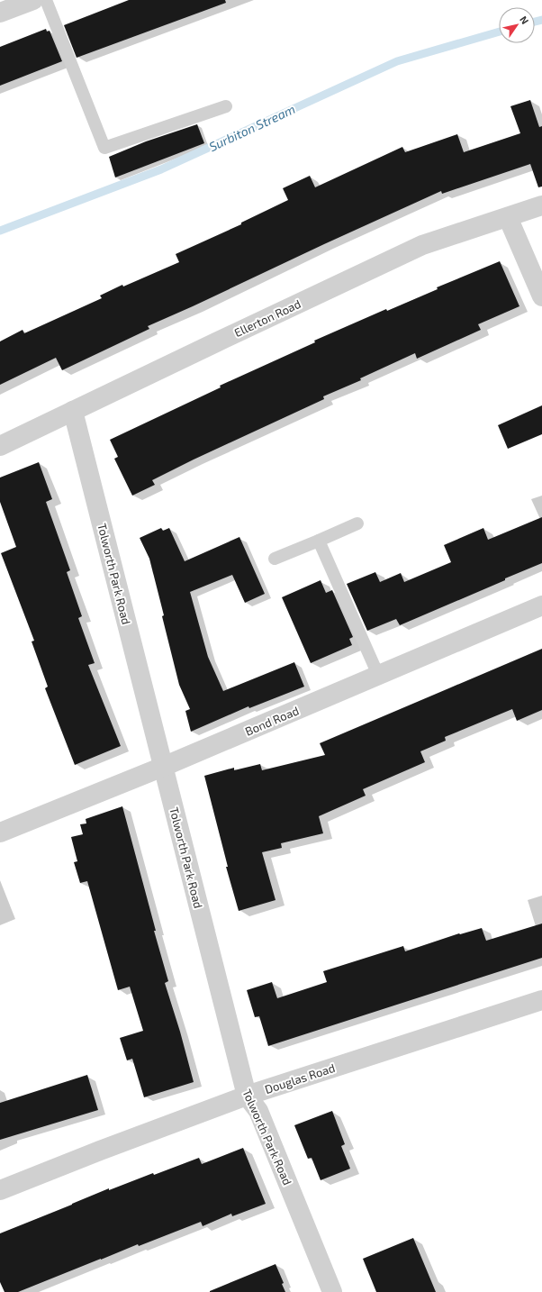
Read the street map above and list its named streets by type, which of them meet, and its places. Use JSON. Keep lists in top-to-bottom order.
{
  "streets": {
    "street": [
      "Ellerton Road",
      "Tolworth Park Road",
      "Bond Road",
      "Douglas Road"
    ]
  },
  "crossings": [
    ["Ellerton Road", "Tolworth Park Road"],
    ["Tolworth Park Road", "Bond Road"],
    ["Tolworth Park Road", "Douglas Road"]
  ],
  "water": ["Surbiton Stream"],
  "north": "top right"
}
